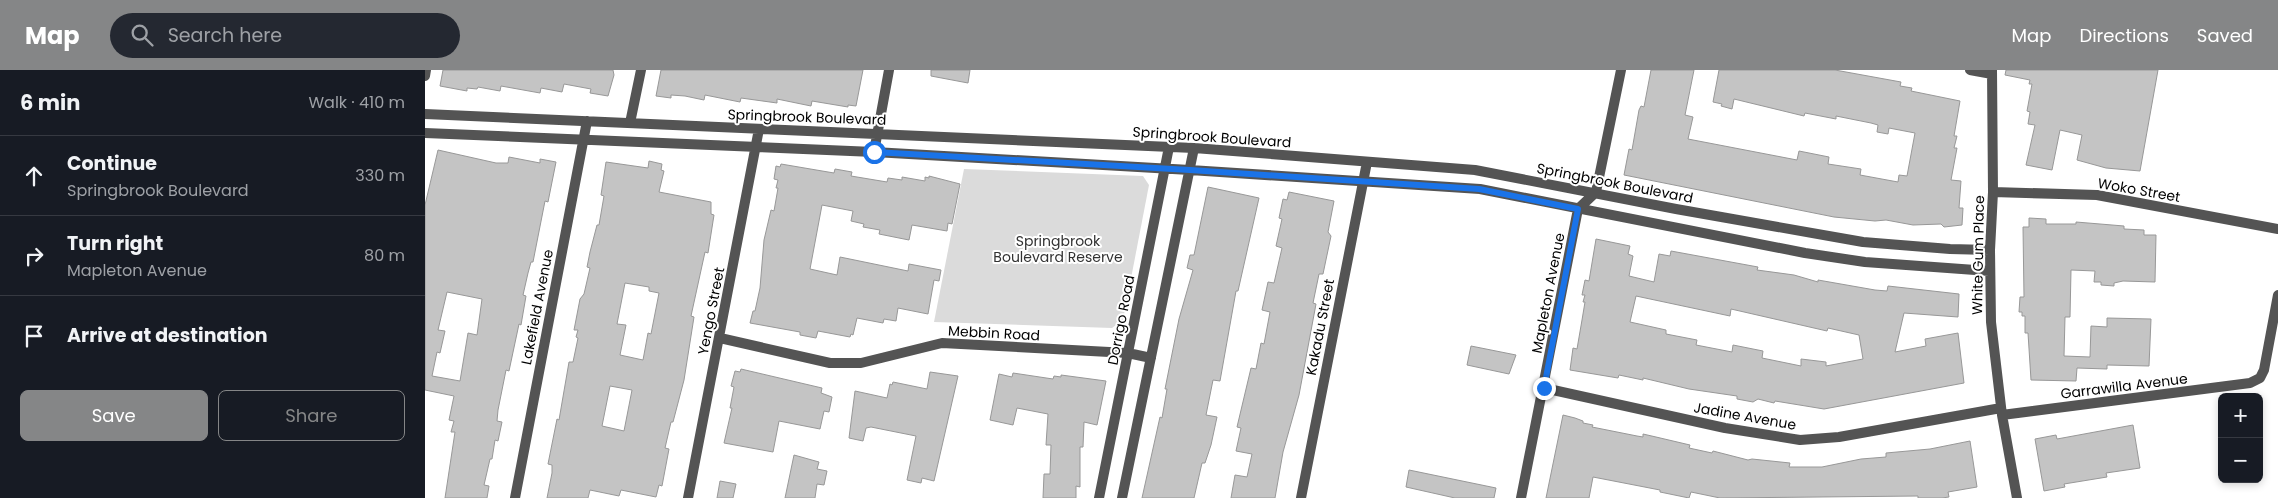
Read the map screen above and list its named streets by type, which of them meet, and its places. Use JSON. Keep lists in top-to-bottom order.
{
  "streets": {
    "street": [
      "Springbrook Boulevard",
      "Woko Street",
      "White Gum Place",
      "Mapleton Avenue",
      "Lakefield Avenue",
      "Yengo Street",
      "Dorrigo Road",
      "Kakadu Street",
      "Mebbin Road",
      "Garrawilla Avenue",
      "Jadine Avenue"
    ]
  },
  "crossings": [
    ["Springbrook Boulevard", "White Gum Place"],
    ["Springbrook Boulevard", "Lakefield Avenue"],
    ["Springbrook Boulevard", "Yengo Street"],
    ["Springbrook Boulevard", "Dorrigo Road"],
    ["Springbrook Boulevard", "Kakadu Street"],
    ["Woko Street", "White Gum Place"],
    ["White Gum Place", "Garrawilla Avenue"],
    ["White Gum Place", "Jadine Avenue"],
    ["Mapleton Avenue", "Jadine Avenue"],
    ["Yengo Street", "Mebbin Road"],
    ["Dorrigo Road", "Mebbin Road"],
    ["Garrawilla Avenue", "Jadine Avenue"]
  ],
  "parks": ["Springbrook Boulevard Reserve"],
  "page": {
    "header": "Map",
    "search": "Search here",
    "nav": ["Map", "Directions", "Saved"],
    "heading": ["6 min", "Walk · 410 m"],
    "list": [
      ["Continue", "Springbrook Boulevard", "330 m"],
      ["Turn right", "Mapleton Avenue", "80 m"],
      "Arrive at destination"
    ],
    "buttons": ["Save", "Share"],
    "map_buttons": ["+", "−"]
  }
}
